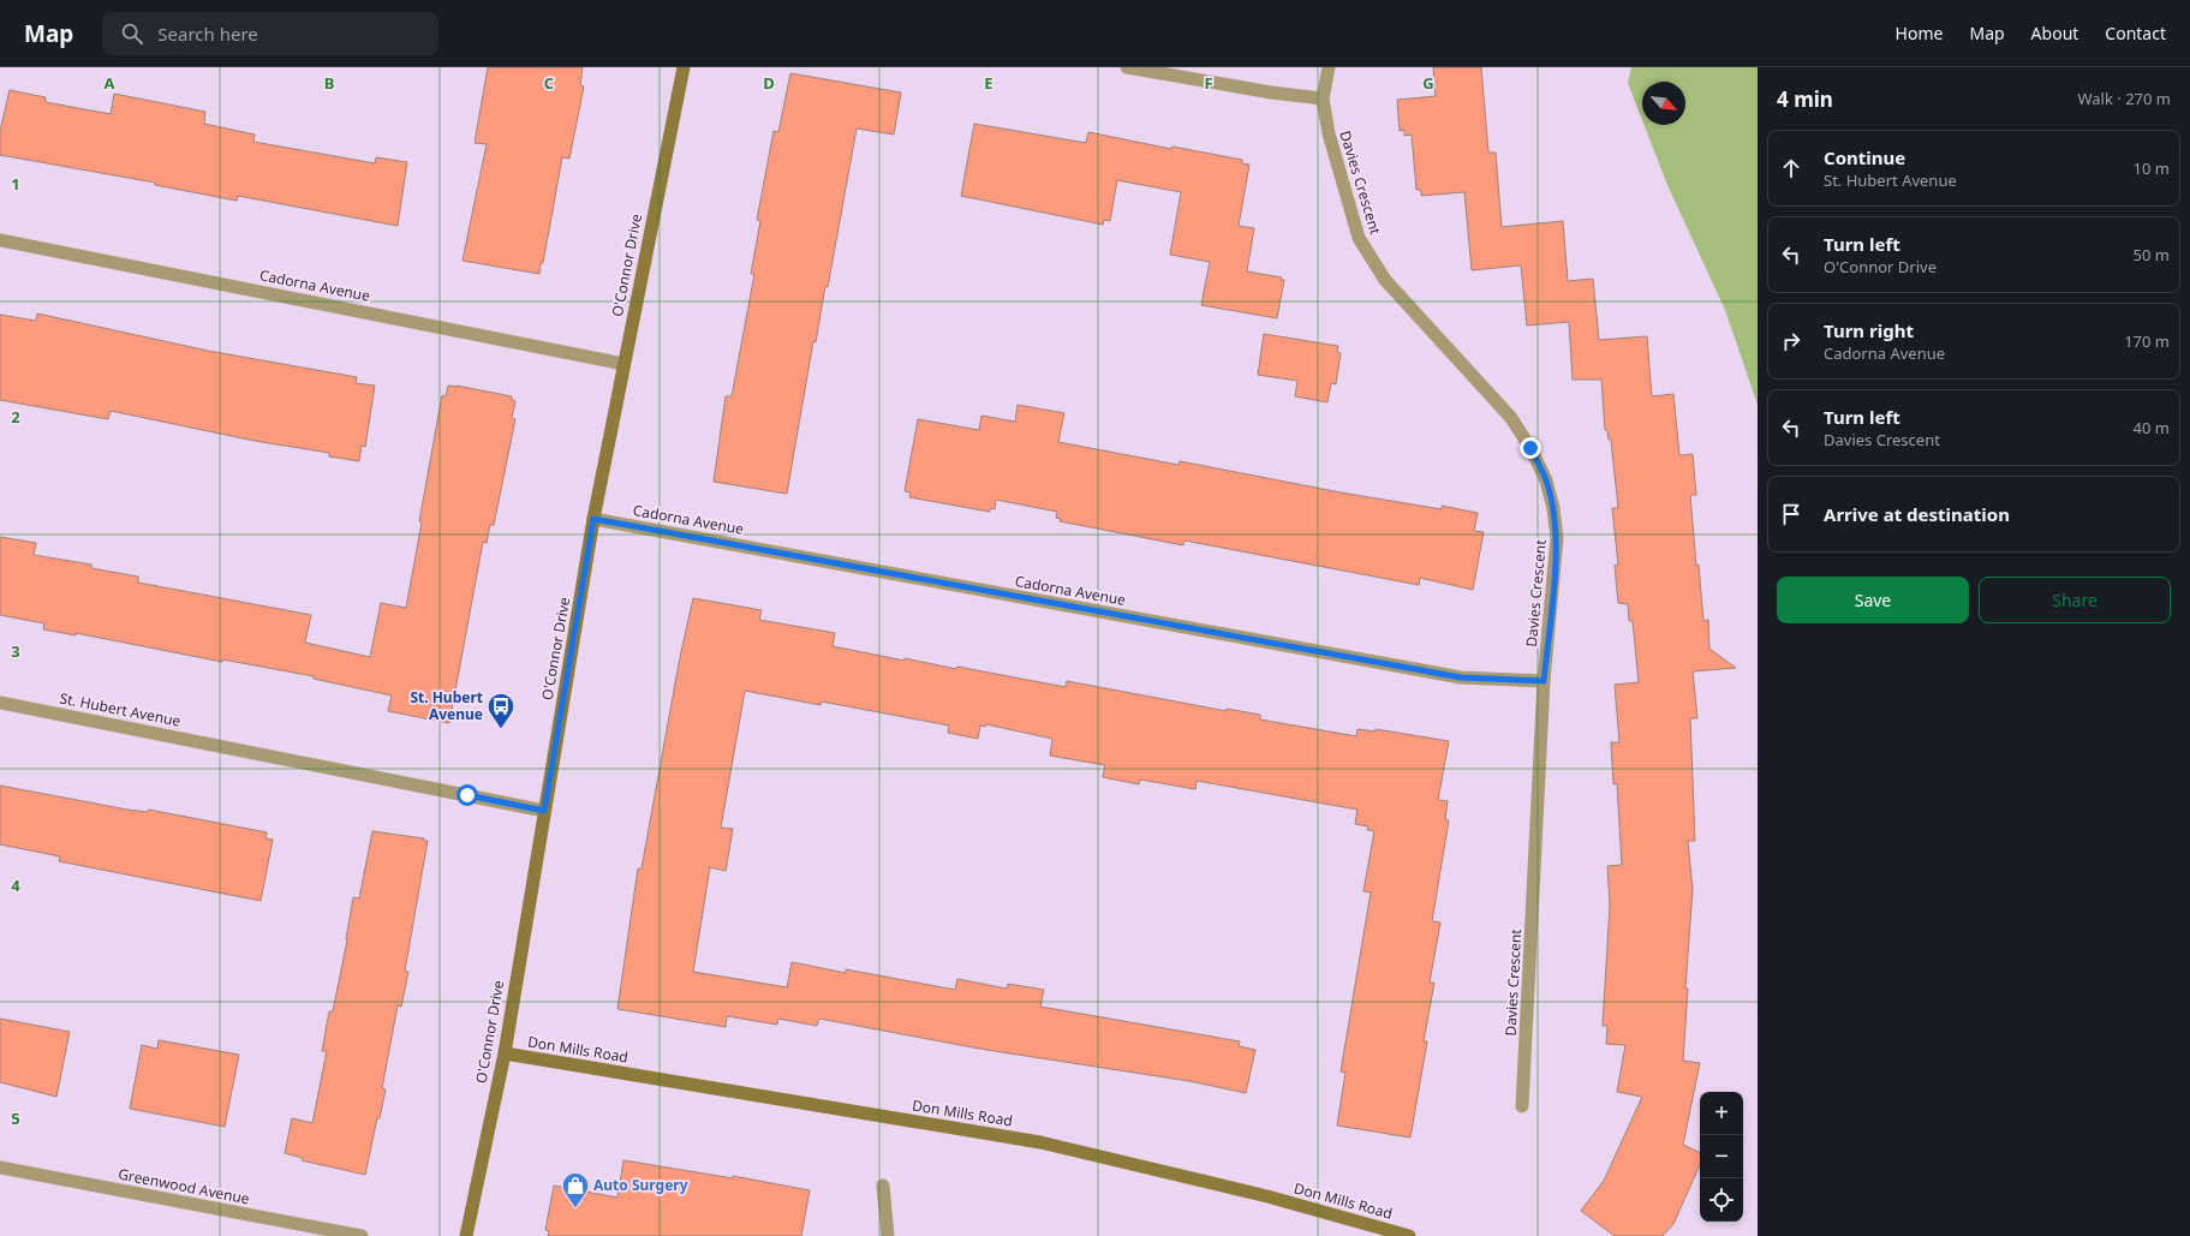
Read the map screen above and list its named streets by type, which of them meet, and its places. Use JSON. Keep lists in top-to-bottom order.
{
  "streets": {
    "main road": ["O'Connor Drive", "Don Mills Road"],
    "street": [
      "Davies Crescent",
      "Cadorna Avenue",
      "St. Hubert Avenue",
      "Greenwood Avenue"
    ]
  },
  "crossings": [
    ["Davies Crescent", "Cadorna Avenue"],
    ["O'Connor Drive", "Cadorna Avenue"],
    ["O'Connor Drive", "St. Hubert Avenue"],
    ["O'Connor Drive", "Don Mills Road"]
  ],
  "places": {
    "bus stop": ["St. Hubert Avenue"],
    "shop": ["Auto Surgery"]
  },
  "north": "bottom right",
  "page": {
    "header": "Map",
    "search": "Search here",
    "nav": [
      "Home",
      "Map",
      "About",
      "Contact"
    ],
    "heading": ["4 min", "Walk · 270 m"],
    "list": [
      ["Continue", "St. Hubert Avenue", "10 m"],
      ["Turn left", "O'Connor Drive", "50 m"],
      ["Turn right", "Cadorna Avenue", "170 m"],
      ["Turn left", "Davies Crescent", "40 m"],
      "Arrive at destination"
    ],
    "buttons": ["Save", "Share"],
    "map_buttons": ["+", "−"]
  },
  "grid": {
    "columns": [
      "A",
      "B",
      "C",
      "D",
      "E",
      "F",
      "G"
    ],
    "rows": [
      "1",
      "2",
      "3",
      "4",
      "5"
    ]
  }
}
